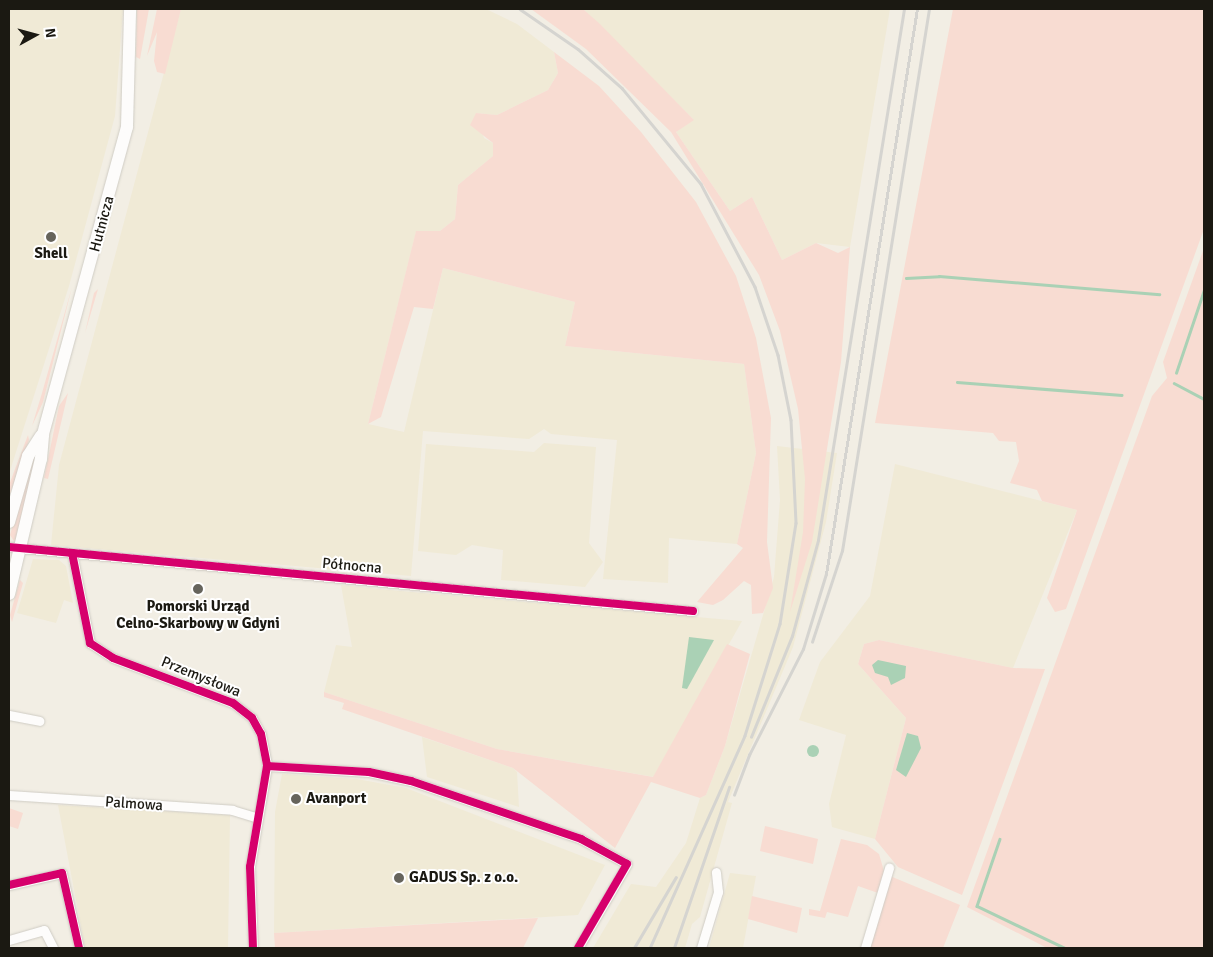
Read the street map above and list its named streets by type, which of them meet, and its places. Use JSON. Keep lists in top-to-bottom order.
{
  "streets": {
    "main road": ["Hutnicza"],
    "street": ["Północna", "Przemysłowa", "Palmowa"]
  },
  "crossings": [
    ["Hutnicza", "Północna"],
    ["Północna", "Przemysłowa"],
    ["Przemysłowa", "Palmowa"]
  ],
  "places": [
    "Shell",
    "Pomorski Urząd Celno-Skarbowy w Gdyni",
    "Avanport",
    "GADUS Sp. z o.o."
  ],
  "north": "right"
}
